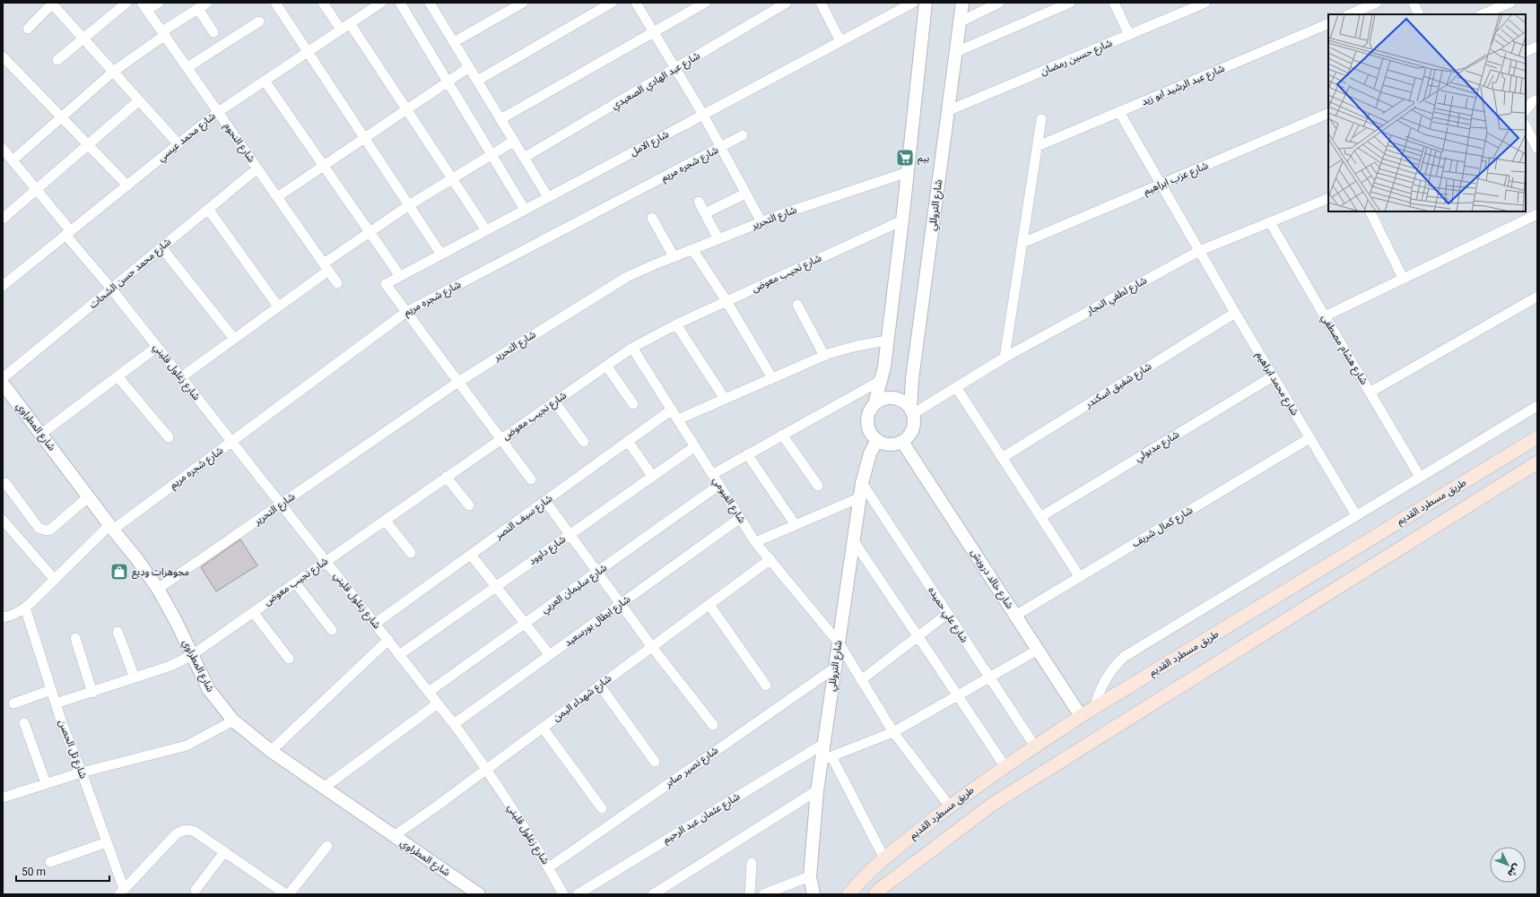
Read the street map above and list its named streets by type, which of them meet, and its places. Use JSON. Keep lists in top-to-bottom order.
{
  "streets": {
    "main road": ["طريق مسطرد القديم"],
    "street": [
      "شارع حسين رمضان",
      "شارع عبد الهادي الصعيدي",
      "شارع عبد الرشيد ابو زيد",
      "شارع محمد عيسي",
      "شارع النجوم",
      "شارع الامل",
      "شارع شجره مريم",
      "شارع عزب ابراهيم",
      "شارع التروللي",
      "شارع التحرير",
      "شارع محمد حسن الشحات",
      "شارع نجيب معوض",
      "شارع لطفي النجار",
      "شارع هشام مصطفي",
      "شارع زغلول قليني",
      "شارع محمد ابراهيم",
      "شارع شفيق اسكندر",
      "شارع المطراوي",
      "شارع مدبولي",
      "شارع الفيومي",
      "شارع سيف النصر",
      "شارع كمال شريف",
      "شارع داوود",
      "شارع خالد درويش",
      "شارع سليمان العربي",
      "شارع علي حميده",
      "شارع ابطال بورسعيد",
      "شارع شهداء اليمن",
      "شارع تل الحصن",
      "شارع نصير صابر",
      "شارع عثمان عبد الرحيم"
    ]
  },
  "crossings": [
    ["شارع حسين رمضان", "شارع التروللي"],
    ["شارع عبد الرشيد ابو زيد", "شارع محمد ابراهيم"],
    ["شارع محمد عيسي", "شارع النجوم"],
    ["شارع محمد عيسي", "شارع زغلول قليني"],
    ["شارع النجوم", "شارع محمد حسن الشحات"],
    ["شارع الامل", "شارع شجره مريم"],
    ["شارع شجره مريم", "شارع زغلول قليني"],
    ["شارع شجره مريم", "شارع المطراوي"],
    ["شارع شجره مريم", "شارع تل الحصن"],
    ["شارع عزب ابراهيم", "شارع محمد ابراهيم"],
    ["شارع التروللي", "شارع لطفي النجار"],
    ["شارع التروللي", "شارع الفيومي"],
    ["شارع التروللي", "شارع خالد درويش"],
    ["شارع التروللي", "شارع علي حميده"],
    ["شارع التروللي", "شارع نصير صابر"],
    ["شارع التروللي", "شارع عثمان عبد الرحيم"],
    ["شارع التحرير", "شارع زغلول قليني"],
    ["شارع التحرير", "شارع المطراوي"],
    ["شارع محمد حسن الشحات", "شارع زغلول قليني"],
    ["شارع نجيب معوض", "شارع زغلول قليني"],
    ["شارع نجيب معوض", "شارع المطراوي"],
    ["شارع نجيب معوض", "شارع الفيومي"],
    ["شارع نجيب معوض", "شارع تل الحصن"],
    ["شارع لطفي النجار", "شارع هشام مصطفي"],
    ["شارع لطفي النجار", "شارع محمد ابراهيم"],
    ["شارع لطفي النجار", "شارع خالد درويش"],
    ["شارع زغلول قليني", "شارع سيف النصر"],
    ["شارع زغلول قليني", "شارع داوود"],
    ["شارع زغلول قليني", "شارع سليمان العربي"],
    ["شارع زغلول قليني", "شارع ابطال بورسعيد"],
    ["شارع زغلول قليني", "شارع شهداء اليمن"],
    ["شارع زغلول قليني", "شارع نصير صابر"],
    ["شارع محمد ابراهيم", "شارع شفيق اسكندر"],
    ["شارع محمد ابراهيم", "شارع مدبولي"],
    ["شارع محمد ابراهيم", "شارع كمال شريف"],
    ["شارع المطراوي", "شارع شهداء اليمن"],
    ["شارع الفيومي", "طريق مسطرد القديم"],
    ["شارع الفيومي", "شارع سيف النصر"],
    ["شارع الفيومي", "شارع داوود"],
    ["شارع الفيومي", "شارع سليمان العربي"],
    ["شارع الفيومي", "شارع ابطال بورسعيد"],
    ["شارع الفيومي", "شارع شهداء اليمن"],
    ["طريق مسطرد القديم", "شارع خالد درويش"],
    ["طريق مسطرد القديم", "شارع علي حميده"],
    ["شارع كمال شريف", "شارع خالد درويش"]
  ],
  "places": {
    "supermarket": ["بيم"],
    "shop": ["مجوهرات وديع"]
  },
  "scale_bar": "50 m",
  "north": "bottom right"
}
